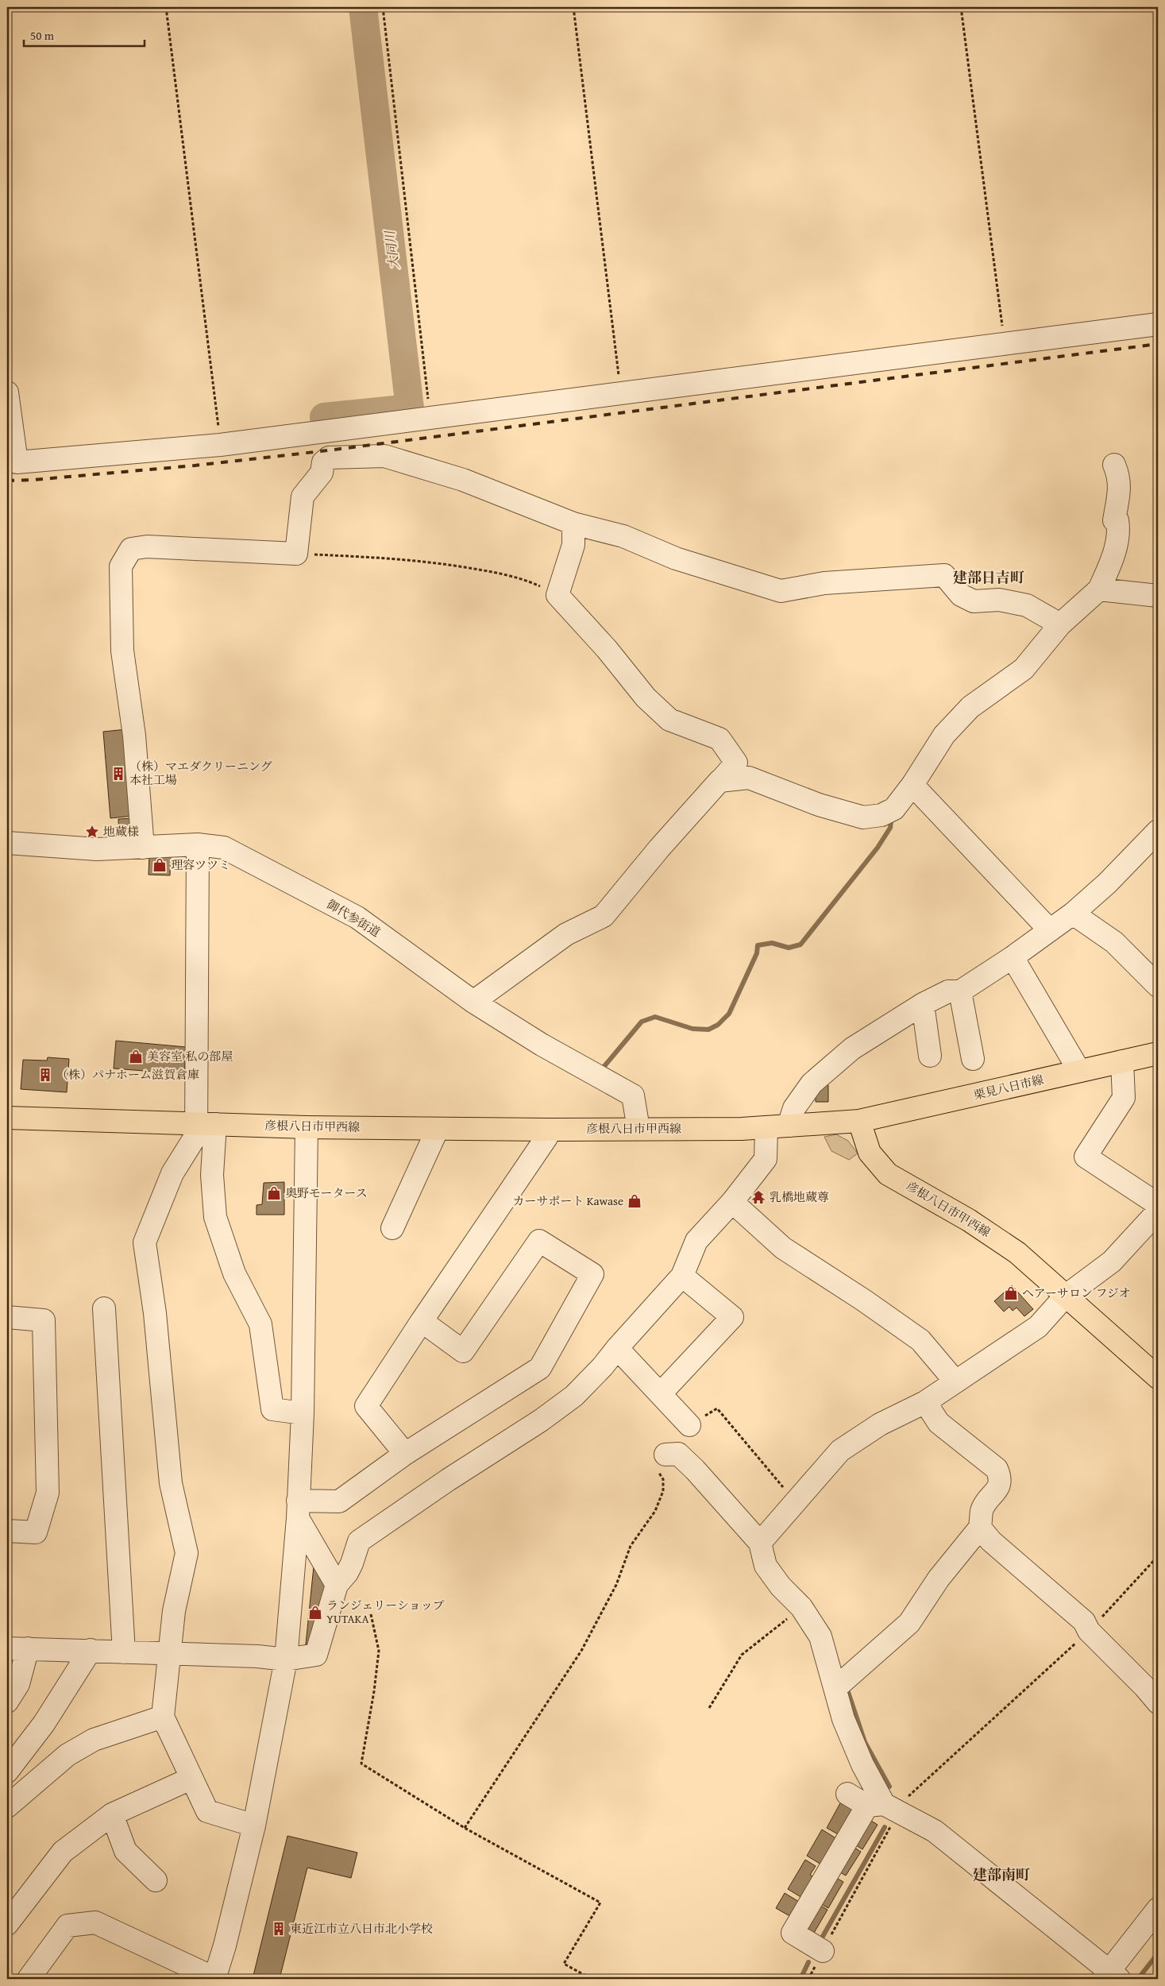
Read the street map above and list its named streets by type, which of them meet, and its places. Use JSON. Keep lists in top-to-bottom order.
{
  "streets": {
    "main road": ["栗見八日市線", "彦根八日市甲西線"],
    "street": ["御代参街道"]
  },
  "crossings": [
    ["御代参街道", "彦根八日市甲西線"],
    ["栗見八日市線", "彦根八日市甲西線"]
  ],
  "districts": ["建部日吉町", "建部南町"],
  "water": ["大同川"],
  "places": {
    "building": ["（株）マエダクリーニング 本社工場", "（株）パナホーム滋賀倉庫", "東近江市立八日市北小学校"],
    "place": ["地蔵様"],
    "shop": [
      "理容ツツミ",
      "美容室 私の部屋",
      "奥野モータース",
      "カーサポート Kawase",
      "ヘアーサロン フジオ",
      "ランジェリーショップ YUTAKA"
    ],
    "temple": ["乳橋地蔵尊"]
  },
  "scale_bar": "50 m"
}
